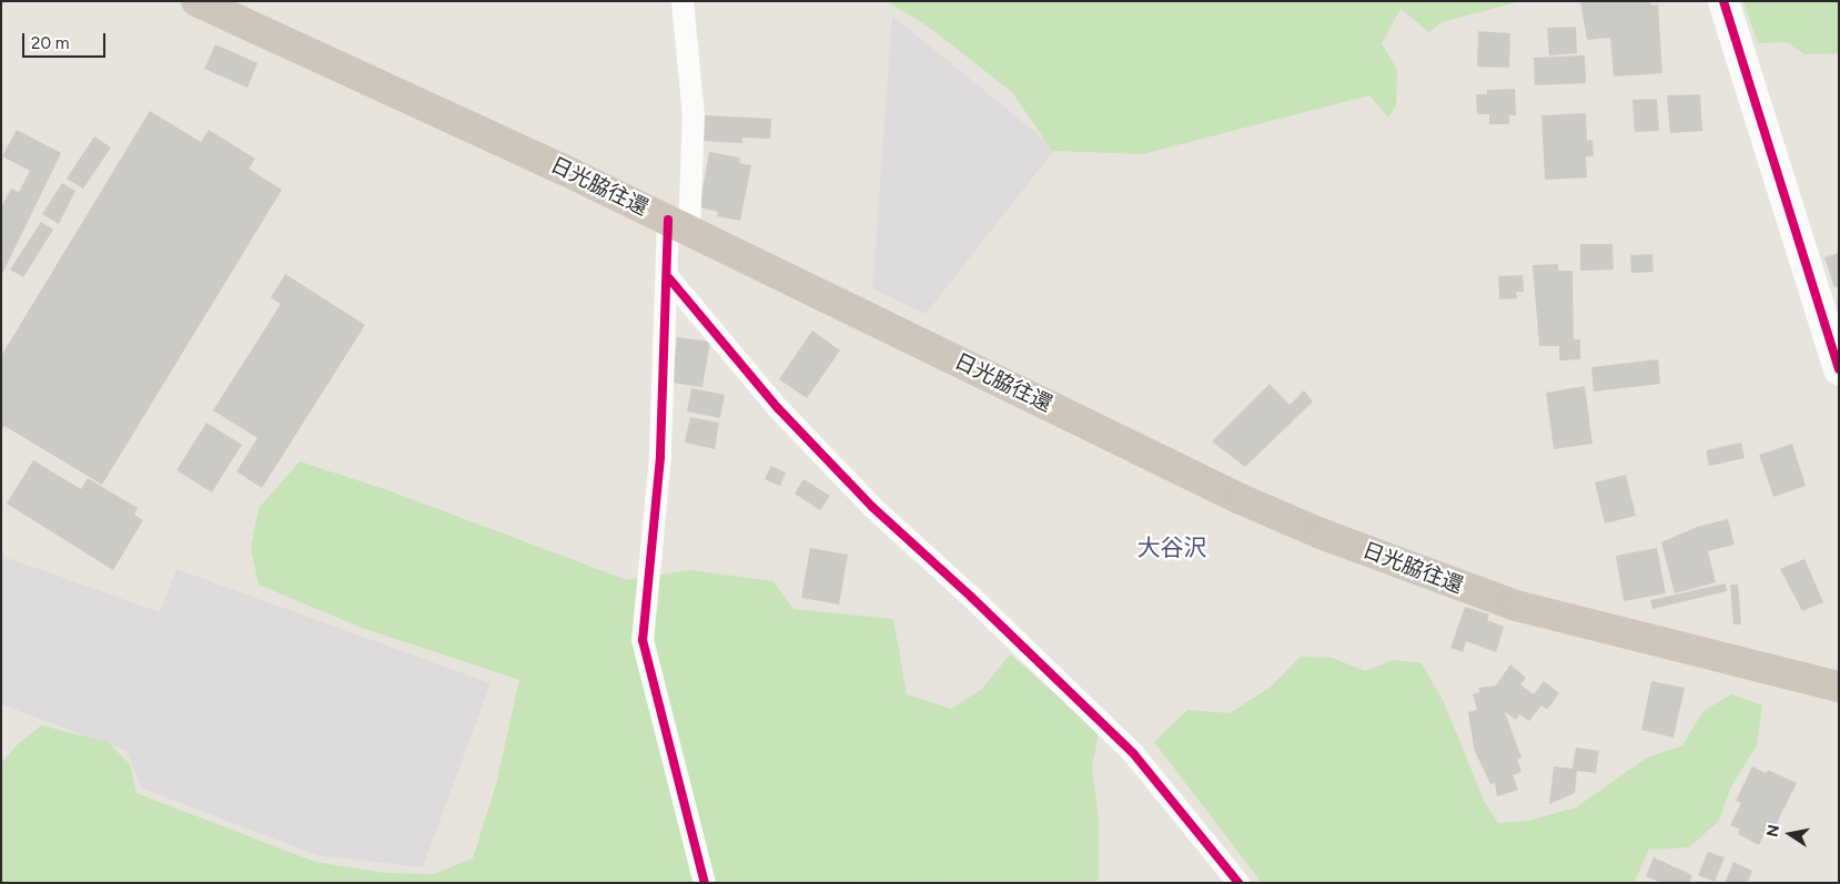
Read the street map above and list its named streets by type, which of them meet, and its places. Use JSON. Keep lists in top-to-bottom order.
{
  "streets": {
    "highway": ["日光脇往還"]
  },
  "districts": ["大谷沢"],
  "scale_bar": "20 m",
  "north": "left"
}
